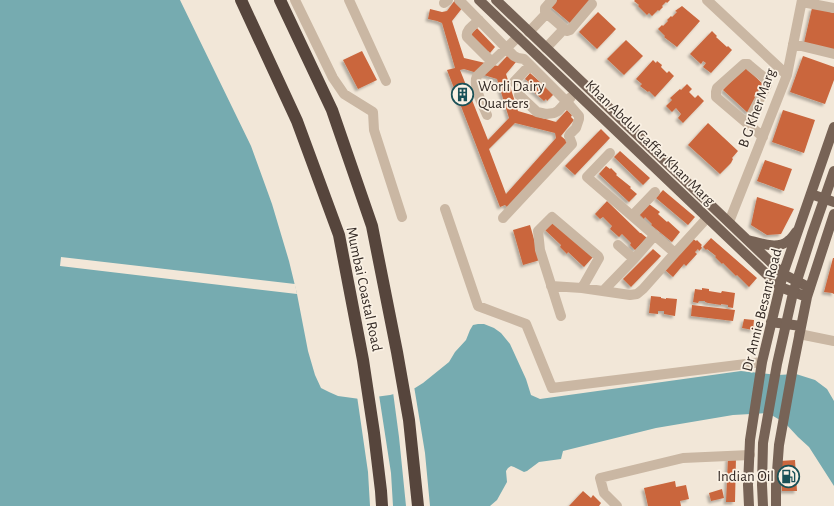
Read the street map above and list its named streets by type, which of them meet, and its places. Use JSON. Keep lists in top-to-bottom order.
{
  "streets": {
    "highway": ["Mumbai Coastal Road"],
    "main road": ["Khan Abdul Gaffar Khan Marg", "Dr Annie Besant Road"],
    "street": ["B G Kher Marg"]
  },
  "crossings": [
    ["B G Kher Marg", "Khan Abdul Gaffar Khan Marg"],
    ["Khan Abdul Gaffar Khan Marg", "Dr Annie Besant Road"]
  ],
  "places": {
    "building": ["Worli Dairy Quarters"],
    "fuel station": ["Indian Oil"]
  }
}
